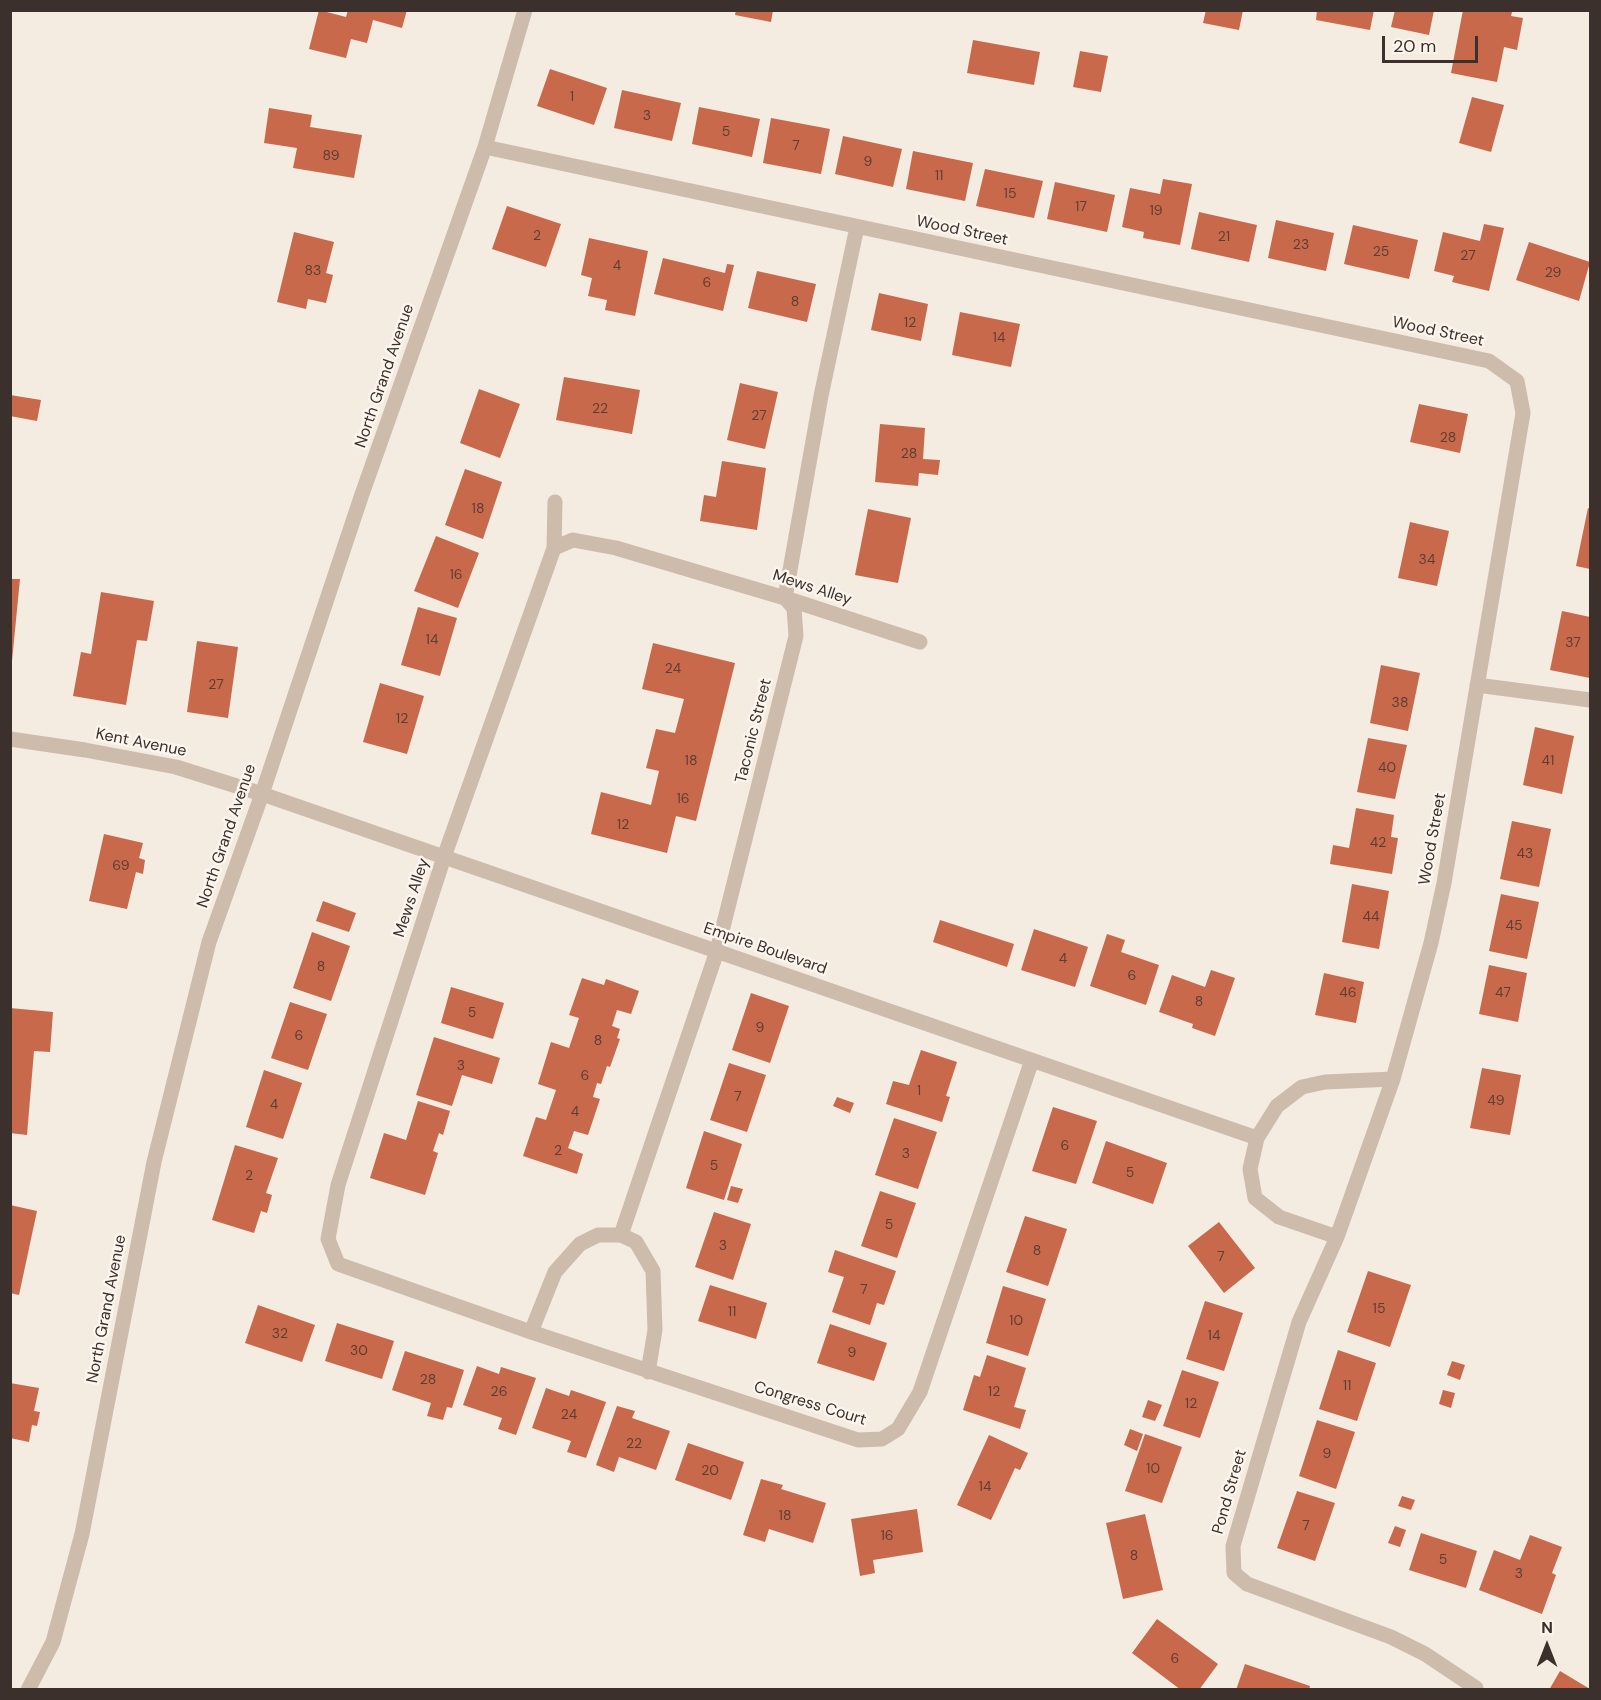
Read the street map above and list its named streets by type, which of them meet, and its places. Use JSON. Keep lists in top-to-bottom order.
{
  "streets": {
    "street": [
      "Wood Street",
      "North Grand Avenue",
      "Mews Alley",
      "Taconic Street",
      "Kent Avenue",
      "Empire Boulevard",
      "Congress Court",
      "Pond Street"
    ]
  },
  "crossings": [
    ["Wood Street", "North Grand Avenue"],
    ["Wood Street", "Pond Street"],
    ["North Grand Avenue", "Kent Avenue"],
    ["North Grand Avenue", "Empire Boulevard"],
    ["Mews Alley", "Taconic Street"],
    ["Mews Alley", "Empire Boulevard"],
    ["Mews Alley", "Congress Court"],
    ["Taconic Street", "Empire Boulevard"],
    ["Kent Avenue", "Empire Boulevard"],
    ["Empire Boulevard", "Congress Court"]
  ],
  "house_numbers": [
    "1",
    "3",
    "5",
    "7",
    "89",
    "9",
    "11",
    "15",
    "17",
    "19",
    "2",
    "21",
    "23",
    "25",
    "27",
    "4",
    "83",
    "29",
    "6",
    "8",
    "12",
    "14",
    "22",
    "27",
    "28",
    "28",
    "18",
    "34",
    "16",
    "14",
    "37",
    "24",
    "27",
    "38",
    "12",
    "18",
    "41",
    "40",
    "16",
    "12",
    "42",
    "43",
    "69",
    "44",
    "45",
    "4",
    "8",
    "6",
    "46",
    "47",
    "8",
    "5",
    "9",
    "6",
    "8",
    "3",
    "6",
    "1",
    "7",
    "49",
    "4",
    "4",
    "6",
    "2",
    "3",
    "5",
    "5",
    "2",
    "5",
    "3",
    "8",
    "7",
    "7",
    "15",
    "11",
    "10",
    "32",
    "14",
    "30",
    "9",
    "28",
    "11",
    "26",
    "12",
    "12",
    "24",
    "22",
    "9",
    "10",
    "20",
    "14",
    "18",
    "7",
    "16",
    "8",
    "5",
    "3",
    "6"
  ],
  "scale_bar": "20 m",
  "north": "top"
}
